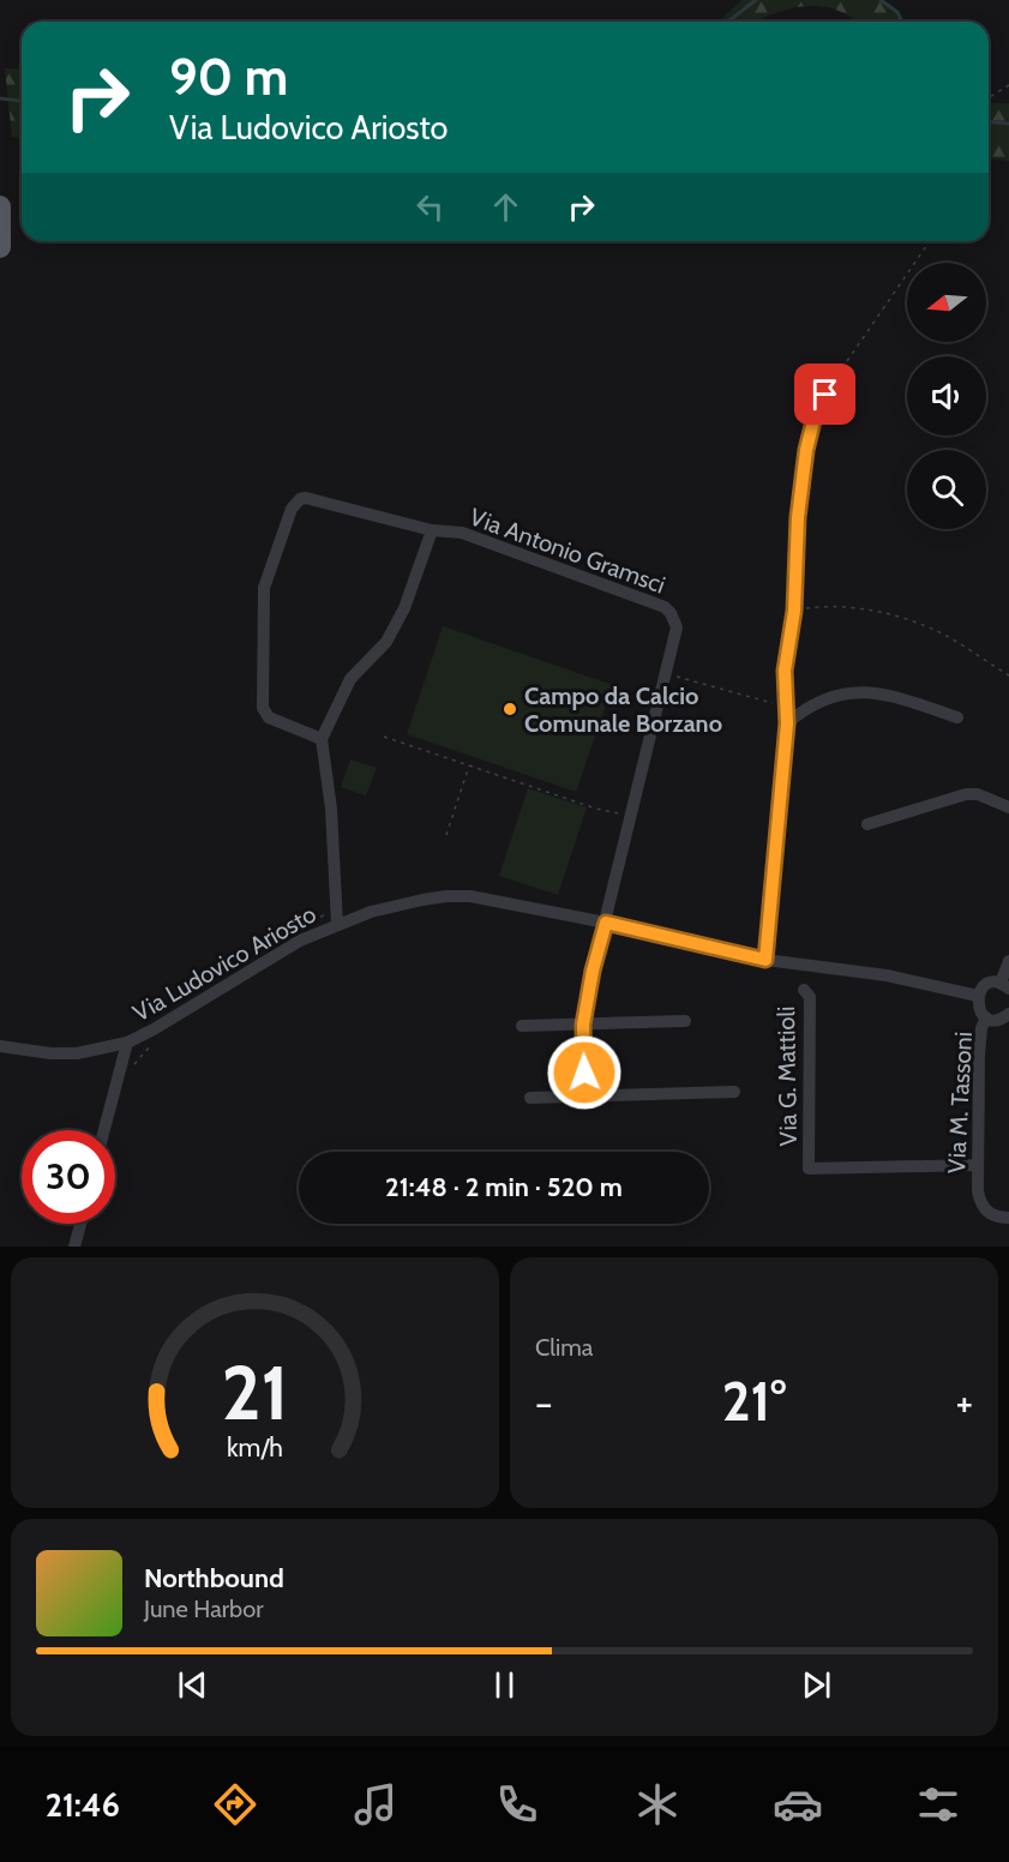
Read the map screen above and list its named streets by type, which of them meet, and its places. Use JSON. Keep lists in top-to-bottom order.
{
  "streets": {
    "street": [
      "Via Antonio Gramsci",
      "Via Ludovico Ariosto",
      "Via G. Mattioli",
      "Via M. Tassoni"
    ]
  },
  "crossings": [
    ["Via Antonio Gramsci", "Via Ludovico Ariosto"],
    ["Via G. Mattioli", "Via M. Tassoni"]
  ],
  "places": ["Campo da Calcio Comunale Borzano"],
  "north": "left",
  "page": {
    "turn": ["90 m", "Via Ludovico Ariosto"],
    "limit": "30",
    "trip": "21:48 · 2 min · 520 m",
    "tile": "Clima",
    "heat": ["−", "21°", "+"],
    "song": ["Northbound", "June Harbor"],
    "tabs": "21:46",
    "gauge": ["21", "km/h"]
  }
}
